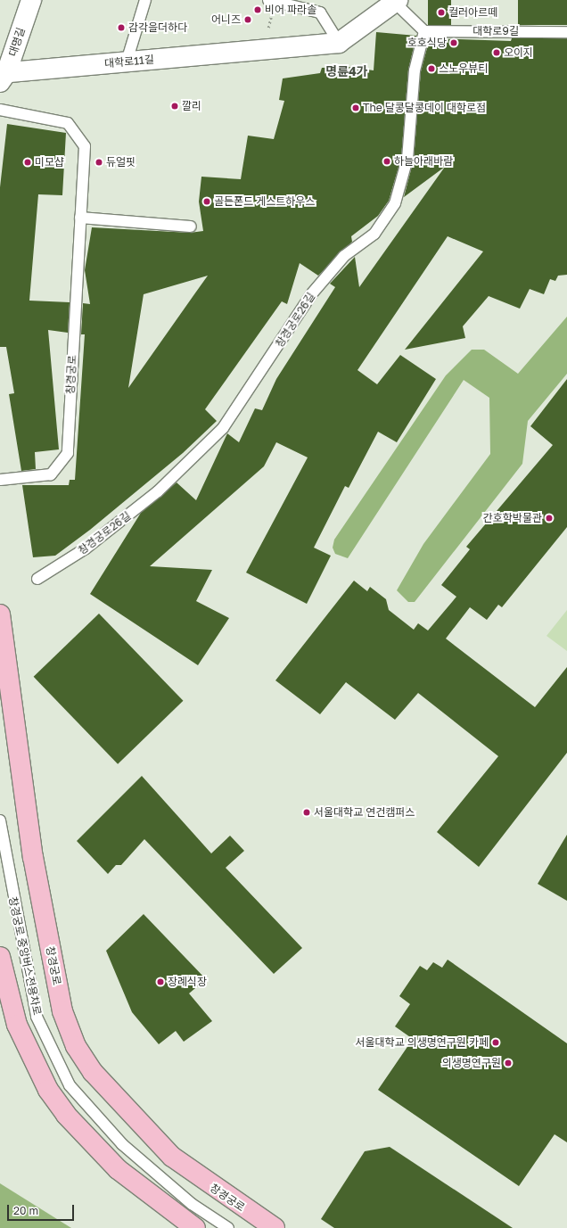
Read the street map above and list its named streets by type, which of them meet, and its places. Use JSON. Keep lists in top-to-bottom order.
{
  "streets": {
    "main road": ["창경궁로"],
    "street": ["대명길", "대학로11길"],
    "lane": ["대학로9길", "창경궁로26길", "창경궁로 중앙버스전용차로"]
  },
  "crossings": [
    ["대학로9길", "창경궁로26길"],
    ["대명길", "대학로11길"]
  ],
  "districts": ["명륜4가"],
  "places": [
    "비어 파라솔",
    "컬러아르떼",
    "어니즈",
    "감각을더하다",
    "호호식당",
    "오이지",
    "스노우뷰티",
    "깔리",
    "The 달콩달콩데이 대학로점",
    "하늘아래바람",
    "미모샵",
    "듀얼핏",
    "골든폰드 게스트하우스",
    "간호학박물관",
    "서울대학교 연건캠퍼스",
    "장례식장",
    "서울대학교 의생명연구원 카페",
    "의생명연구원"
  ],
  "scale_bar": "20 m"
}
